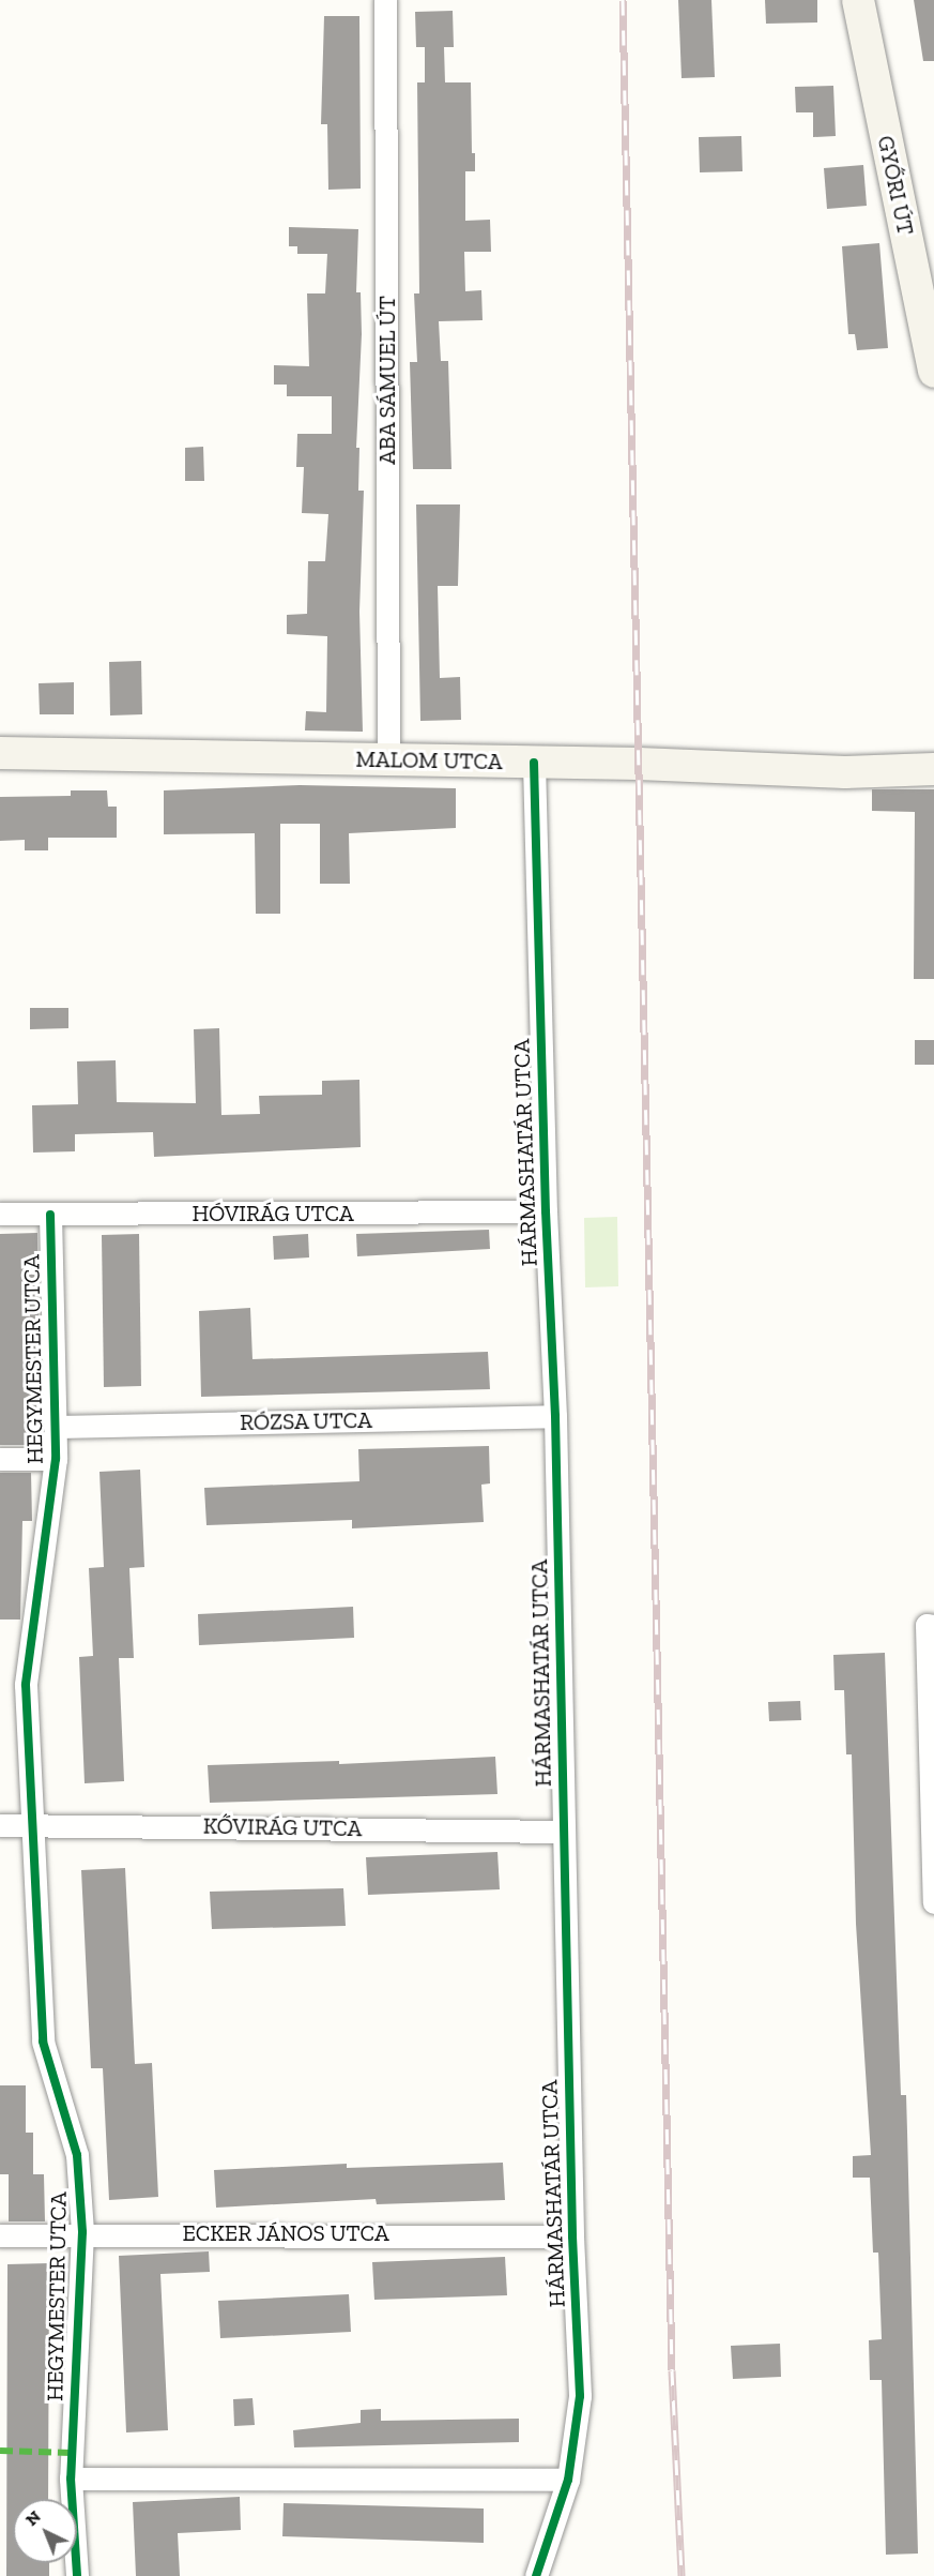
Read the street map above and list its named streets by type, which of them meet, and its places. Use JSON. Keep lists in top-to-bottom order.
{
  "streets": {
    "main road": ["GYŐRI ÚT", "MALOM UTCA"],
    "street": [
      "ABA SÁMUEL ÚT",
      "HÁRMASHATÁR UTCA",
      "HÓVIRÁG UTCA",
      "HEGYMESTER UTCA",
      "RÓZSA UTCA",
      "KŐVIRÁG UTCA",
      "ECKER JÁNOS UTCA"
    ]
  },
  "crossings": [
    ["ABA SÁMUEL ÚT", "MALOM UTCA"],
    ["MALOM UTCA", "HÁRMASHATÁR UTCA"],
    ["HÁRMASHATÁR UTCA", "HÓVIRÁG UTCA"],
    ["HÁRMASHATÁR UTCA", "RÓZSA UTCA"],
    ["HÁRMASHATÁR UTCA", "KŐVIRÁG UTCA"],
    ["HÁRMASHATÁR UTCA", "ECKER JÁNOS UTCA"],
    ["HÓVIRÁG UTCA", "HEGYMESTER UTCA"],
    ["HEGYMESTER UTCA", "RÓZSA UTCA"],
    ["HEGYMESTER UTCA", "KŐVIRÁG UTCA"],
    ["HEGYMESTER UTCA", "ECKER JÁNOS UTCA"]
  ],
  "north": "top left"
}
